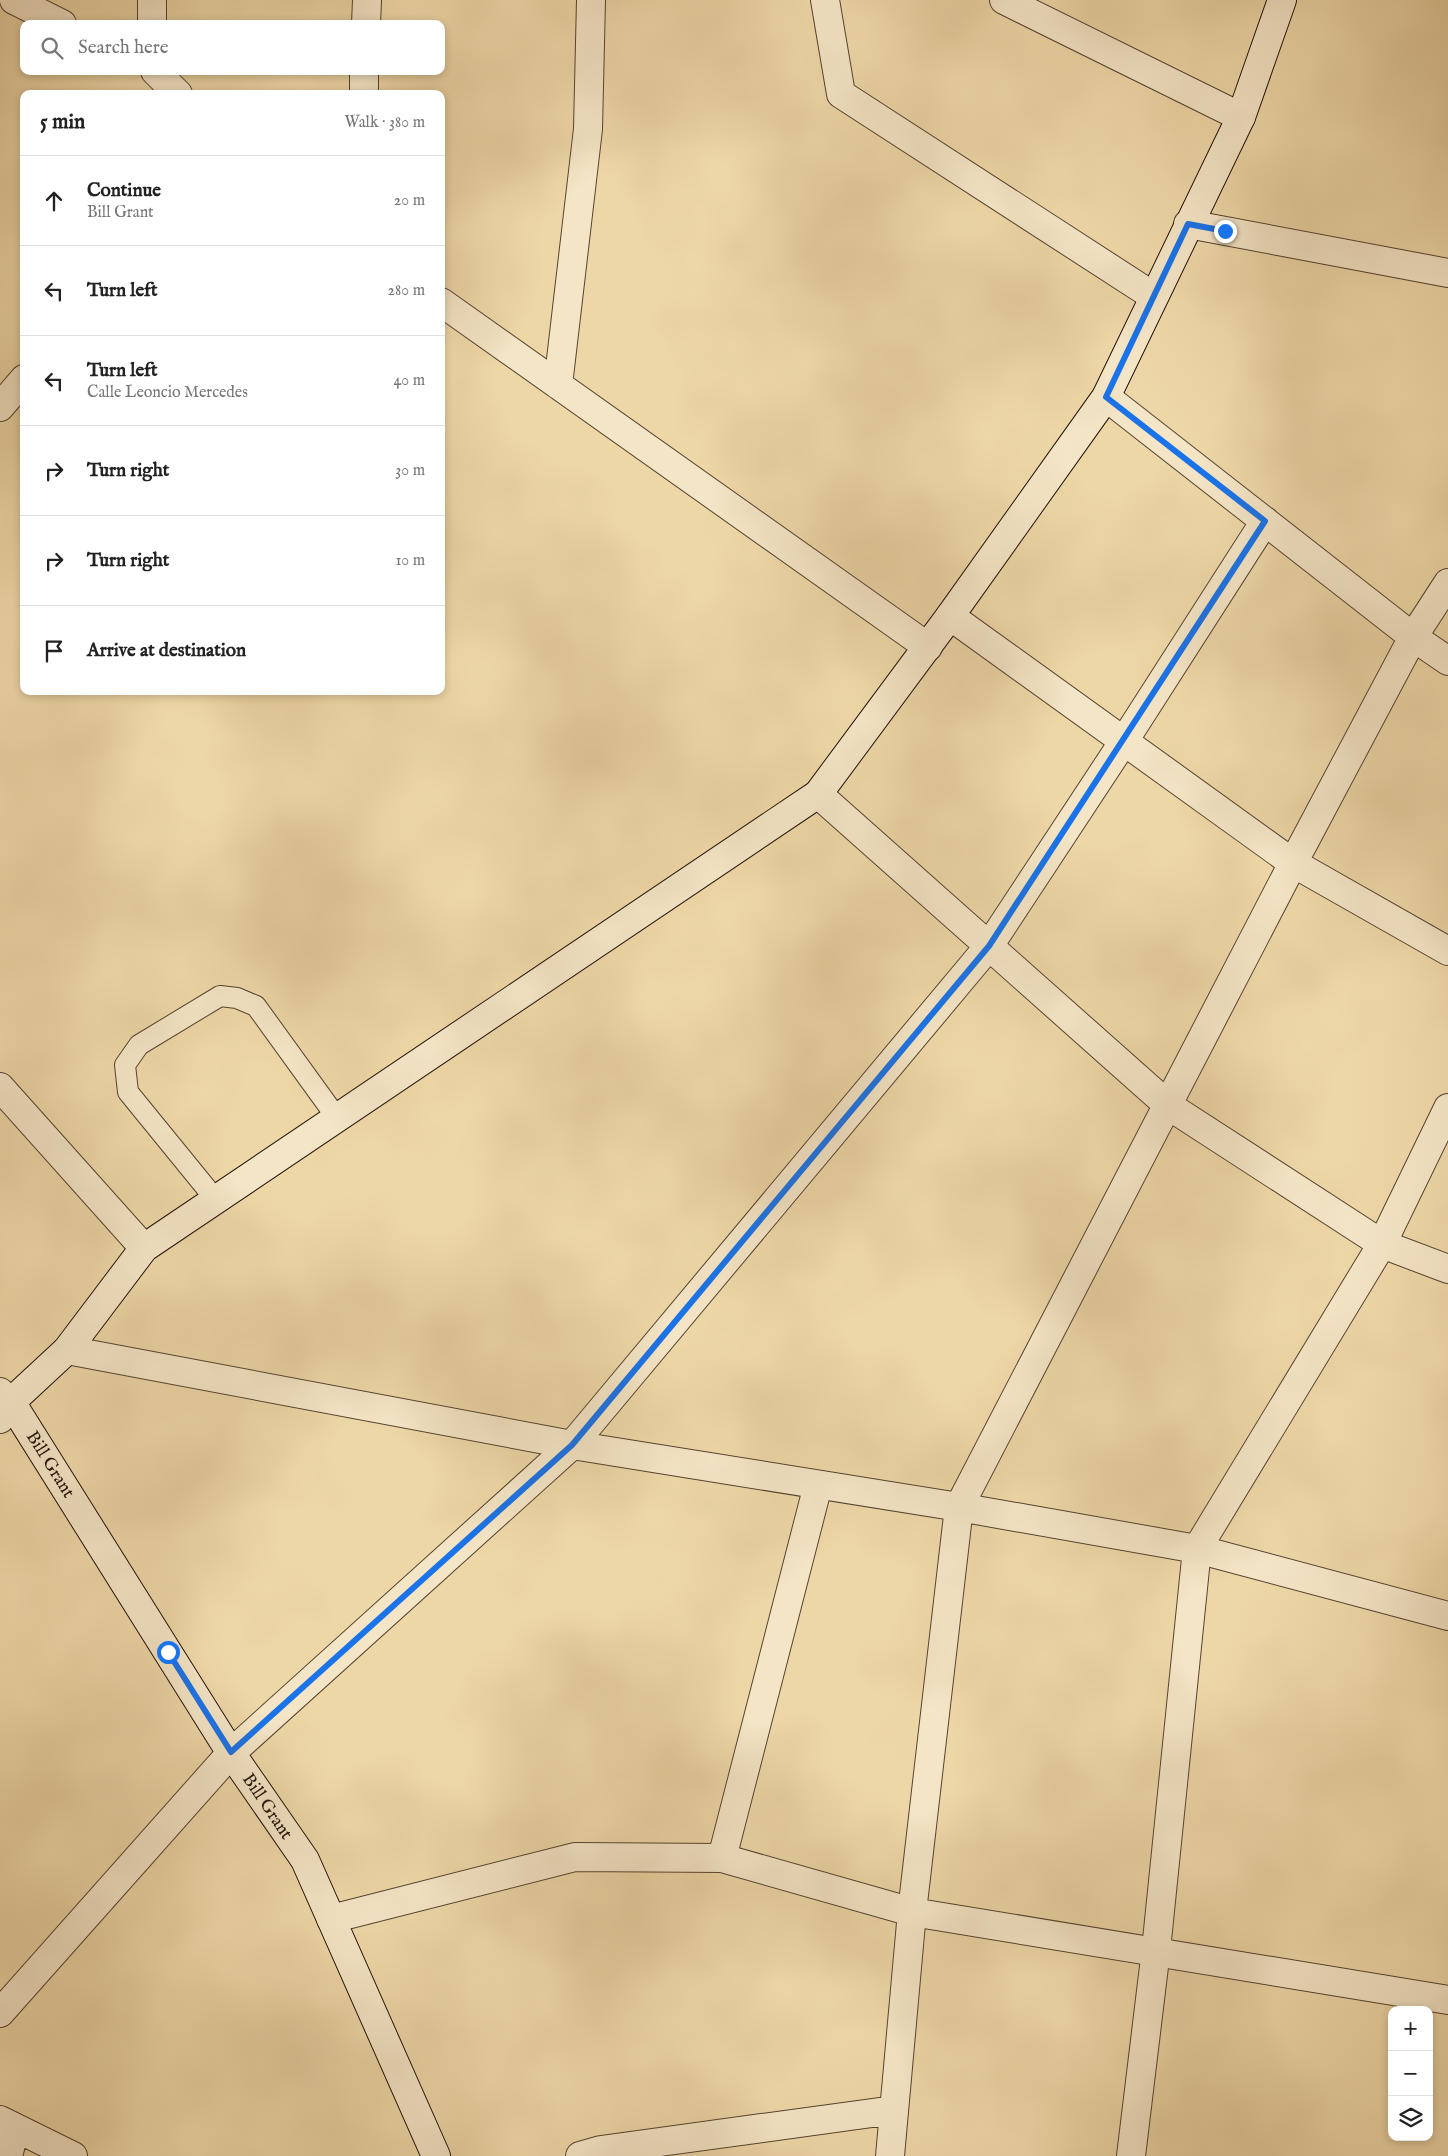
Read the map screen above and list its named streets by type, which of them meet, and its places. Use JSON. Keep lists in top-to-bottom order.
{
  "streets": {
    "street": ["Bill Grant"]
  },
  "page": {
    "search": "Search here",
    "heading": ["5 min", "Walk · 380 m"],
    "list": [
      ["Continue", "Bill Grant", "20 m"],
      ["Turn left", "280 m"],
      ["Turn left", "Calle Leoncio Mercedes", "40 m"],
      ["Turn right", "30 m"],
      ["Turn right", "10 m"],
      "Arrive at destination"
    ],
    "map_buttons": ["+", "−"]
  }
}
